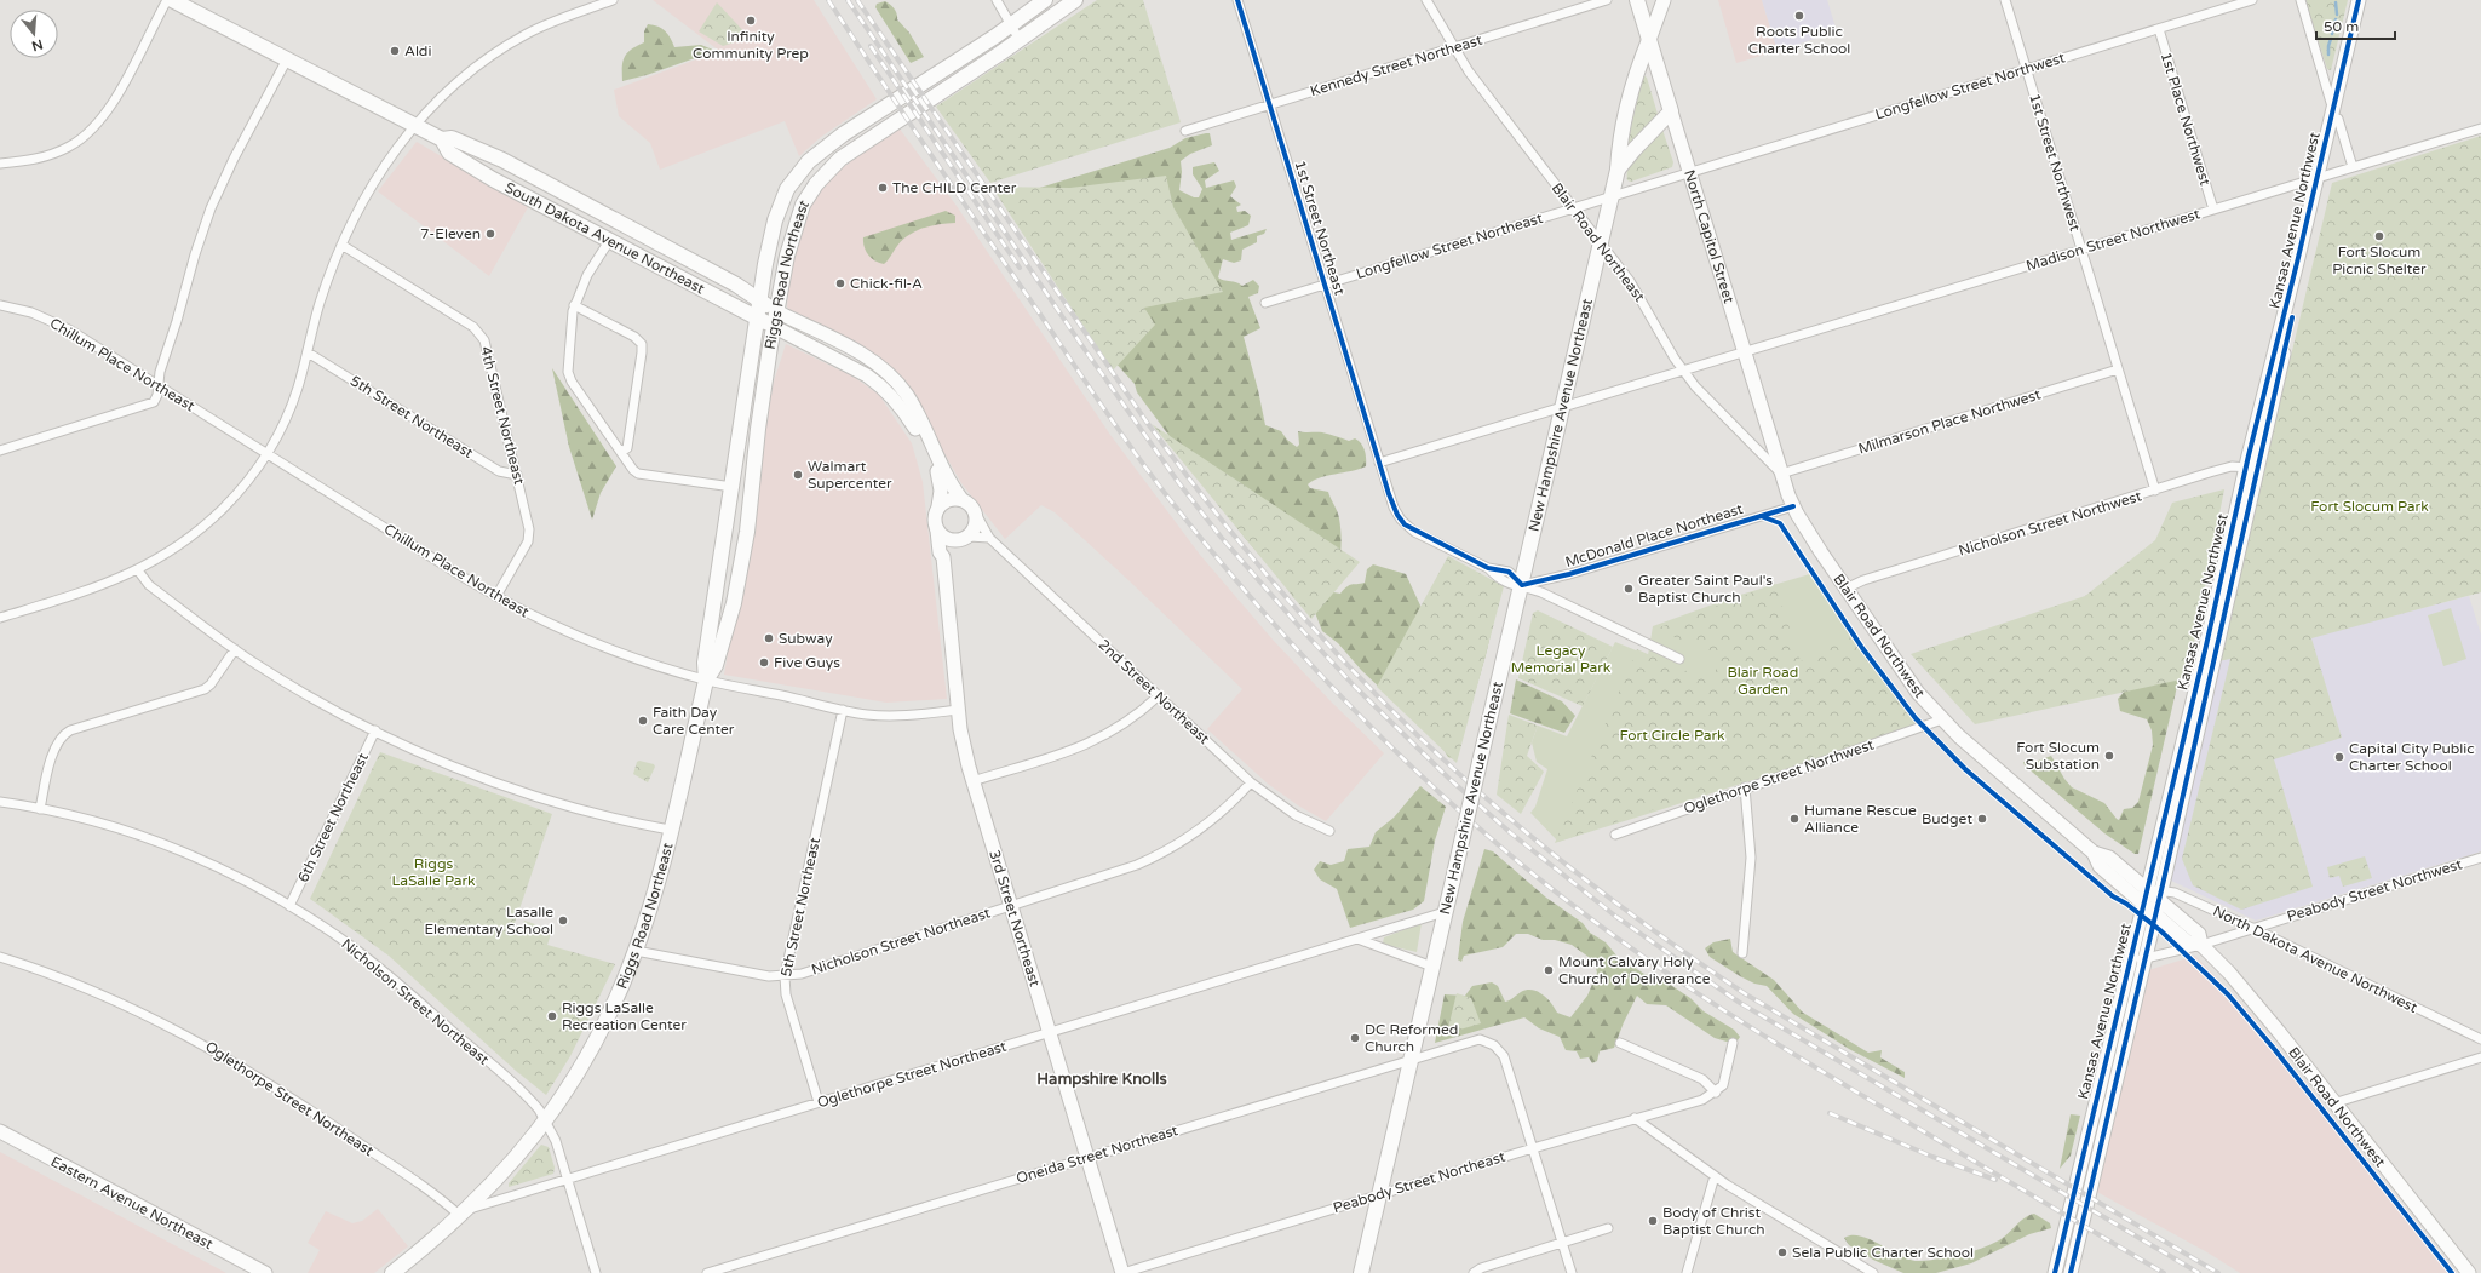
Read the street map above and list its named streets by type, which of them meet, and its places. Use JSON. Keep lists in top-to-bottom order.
{
  "streets": {
    "main road": [
      "North Capitol Street",
      "South Dakota Avenue Northeast",
      "Riggs Road Northeast",
      "New Hampshire Avenue Northeast"
    ],
    "street": [
      "Kennedy Street Northeast",
      "Longfellow Street Northwest",
      "1st Place Northwest",
      "1st Street Northwest",
      "Kansas Avenue Northwest",
      "1st Street Northeast",
      "Madison Street Northwest",
      "Blair Road Northeast",
      "Longfellow Street Northeast",
      "Chillum Place Northeast",
      "4th Street Northeast",
      "5th Street Northeast",
      "Milmarson Place Northwest",
      "Nicholson Street Northwest",
      "McDonald Place Northeast",
      "Blair Road Northwest",
      "2nd Street Northeast",
      "Oglethorpe Street Northwest",
      "6th Street Northeast",
      "Peabody Street Northwest",
      "3rd Street Northeast",
      "Nicholson Street Northeast",
      "North Dakota Avenue Northwest",
      "Oglethorpe Street Northeast",
      "Oneida Street Northeast",
      "Peabody Street Northeast",
      "Eastern Avenue Northeast"
    ]
  },
  "crossings": [
    ["Kennedy Street Northeast", "1st Street Northeast"],
    ["Kennedy Street Northeast", "Blair Road Northeast"],
    ["Longfellow Street Northwest", "1st Place Northwest"],
    ["Longfellow Street Northwest", "1st Street Northwest"],
    ["Longfellow Street Northwest", "North Capitol Street"],
    ["Longfellow Street Northwest", "Longfellow Street Northeast"],
    ["1st Place Northwest", "Madison Street Northwest"],
    ["1st Street Northwest", "Madison Street Northwest"],
    ["1st Street Northwest", "Milmarson Place Northwest"],
    ["1st Street Northwest", "Nicholson Street Northwest"],
    ["Kansas Avenue Northwest", "Madison Street Northwest"],
    ["Kansas Avenue Northwest", "Nicholson Street Northwest"],
    ["Kansas Avenue Northwest", "Blair Road Northwest"],
    ["Kansas Avenue Northwest", "Peabody Street Northwest"],
    ["Kansas Avenue Northwest", "North Dakota Avenue Northwest"],
    ["1st Street Northeast", "Madison Street Northwest"],
    ["1st Street Northeast", "Longfellow Street Northeast"],
    ["North Capitol Street", "Madison Street Northwest"],
    ["North Capitol Street", "Blair Road Northeast"],
    ["North Capitol Street", "Longfellow Street Northeast"],
    ["North Capitol Street", "New Hampshire Avenue Northeast"],
    ["North Capitol Street", "Milmarson Place Northwest"],
    ["North Capitol Street", "Blair Road Northwest"],
    ["South Dakota Avenue Northeast", "Riggs Road Northeast"],
    ["Madison Street Northwest", "Blair Road Northeast"],
    ["Madison Street Northwest", "New Hampshire Avenue Northeast"],
    ["Blair Road Northeast", "Longfellow Street Northeast"],
    ["Blair Road Northeast", "New Hampshire Avenue Northeast"],
    ["Blair Road Northeast", "Milmarson Place Northwest"],
    ["Blair Road Northeast", "Blair Road Northwest"],
    ["Longfellow Street Northeast", "New Hampshire Avenue Northeast"],
    ["Riggs Road Northeast", "Chillum Place Northeast"],
    ["Riggs Road Northeast", "Nicholson Street Northeast"],
    ["Riggs Road Northeast", "Oglethorpe Street Northeast"],
    ["Chillum Place Northeast", "4th Street Northeast"],
    ["Chillum Place Northeast", "5th Street Northeast"],
    ["Chillum Place Northeast", "3rd Street Northeast"],
    ["4th Street Northeast", "5th Street Northeast"],
    ["New Hampshire Avenue Northeast", "McDonald Place Northeast"],
    ["New Hampshire Avenue Northeast", "Oglethorpe Street Northeast"],
    ["New Hampshire Avenue Northeast", "Oneida Street Northeast"],
    ["New Hampshire Avenue Northeast", "Peabody Street Northeast"],
    ["5th Street Northeast", "Nicholson Street Northeast"],
    ["5th Street Northeast", "Oglethorpe Street Northeast"],
    ["Milmarson Place Northwest", "Blair Road Northwest"],
    ["Nicholson Street Northwest", "Blair Road Northwest"],
    ["McDonald Place Northeast", "Blair Road Northwest"],
    ["Blair Road Northwest", "Oglethorpe Street Northwest"],
    ["Blair Road Northwest", "Peabody Street Northwest"],
    ["Blair Road Northwest", "North Dakota Avenue Northwest"],
    ["2nd Street Northeast", "3rd Street Northeast"],
    ["2nd Street Northeast", "Nicholson Street Northeast"],
    ["6th Street Northeast", "Nicholson Street Northeast"],
    ["Peabody Street Northwest", "North Dakota Avenue Northwest"],
    ["3rd Street Northeast", "Nicholson Street Northeast"],
    ["3rd Street Northeast", "Oglethorpe Street Northeast"],
    ["3rd Street Northeast", "Oneida Street Northeast"],
    ["3rd Street Northeast", "Peabody Street Northeast"],
    ["Oneida Street Northeast", "Peabody Street Northeast"]
  ],
  "districts": ["Hampshire Knolls"],
  "parks": [
    "Fort Slocum Park",
    "Legacy Memorial Park",
    "Blair Road Garden",
    "Fort Circle Park",
    "Riggs LaSalle Park"
  ],
  "places": [
    "Roots Public Charter School",
    "Infinity Community Prep",
    "Aldi",
    "The CHILD Center",
    "7-Eleven",
    "Fort Slocum Picnic Shelter",
    "Chick-fil-A",
    "Walmart Supercenter",
    "Greater Saint Paul's Baptist Church",
    "Subway",
    "Five Guys",
    "Faith Day Care Center",
    "Fort Slocum Substation",
    "Capital City Public Charter School",
    "Humane Rescue Alliance",
    "Budget",
    "Lasalle Elementary School",
    "Mount Calvary Holy Church of Deliverance",
    "Riggs LaSalle Recreation Center",
    "DC Reformed Church",
    "Body of Christ Baptist Church",
    "Sela Public Charter School"
  ],
  "scale_bar": "50 m",
  "north": "bottom"
}
